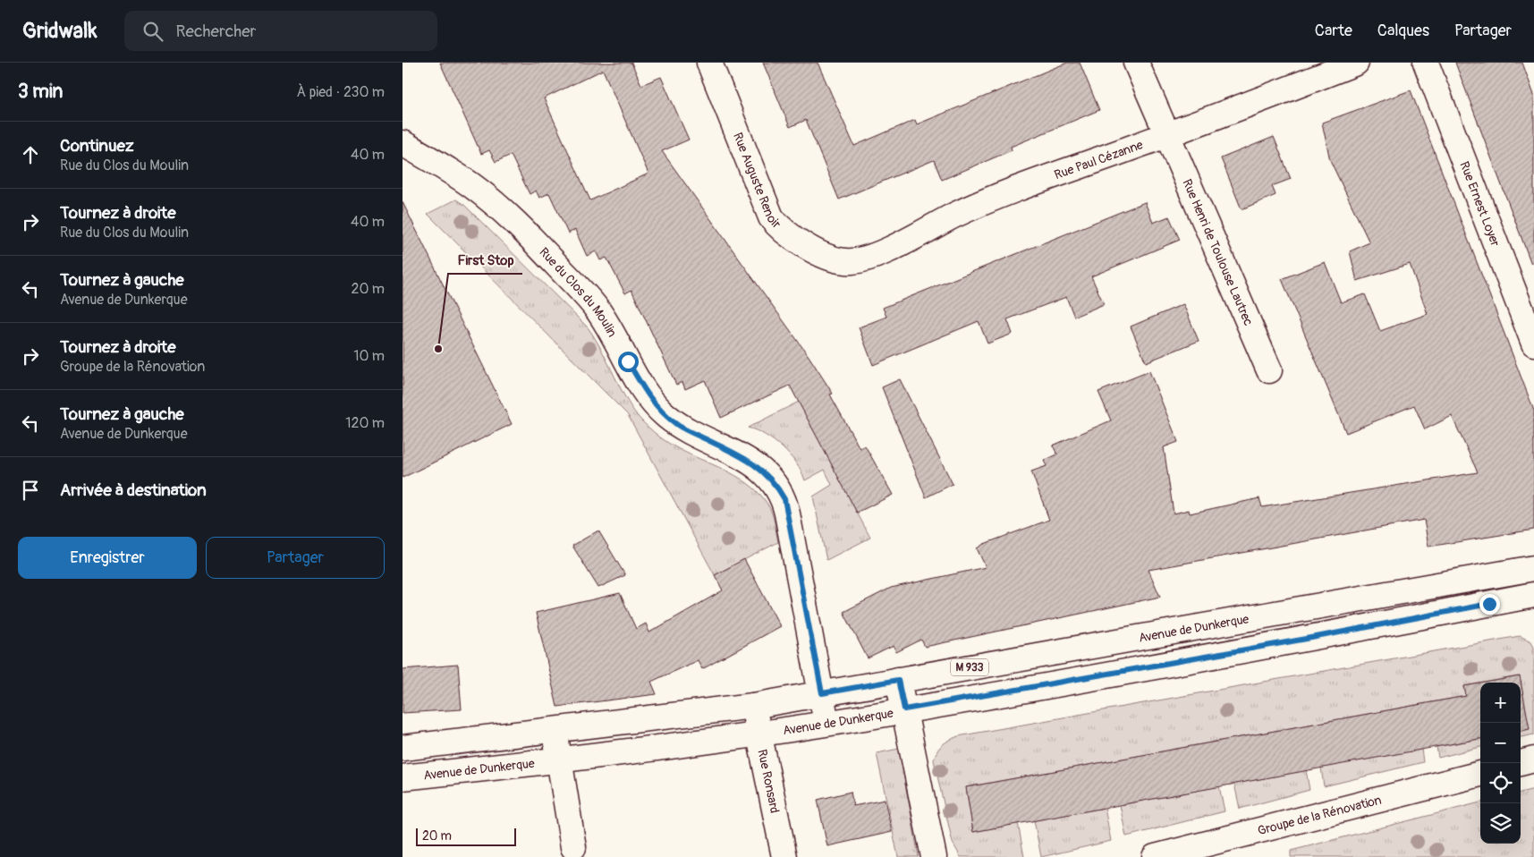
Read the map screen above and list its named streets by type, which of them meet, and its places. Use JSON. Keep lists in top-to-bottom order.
{
  "streets": {
    "street": [
      "Rue Paul Cézanne",
      "Rue Auguste Renoir",
      "Rue Ernest Loyer",
      "Rue Henri de Toulouse Lautrec",
      "Rue du Clos du Moulin",
      "Avenue de Dunkerque",
      "M 933",
      "Rue Ronsard",
      "Groupe de la Rénovation"
    ]
  },
  "crossings": [
    ["Rue Paul Cézanne", "Rue Auguste Renoir"],
    ["Rue Paul Cézanne", "Rue Henri de Toulouse Lautrec"],
    ["Rue du Clos du Moulin", "Avenue de Dunkerque"],
    ["Avenue de Dunkerque", "Rue Ronsard"]
  ],
  "places": ["First Stop"],
  "scale_bar": "20 m",
  "page": {
    "header": "Gridwalk",
    "search": "Rechercher",
    "nav": ["Carte", "Calques", "Partager"],
    "heading": ["3 min", "À pied · 230 m"],
    "list": [
      ["Continuez", "Rue du Clos du Moulin", "40 m"],
      ["Tournez à droite", "Rue du Clos du Moulin", "40 m"],
      ["Tournez à gauche", "Avenue de Dunkerque", "20 m"],
      ["Tournez à droite", "Groupe de la Rénovation", "10 m"],
      ["Tournez à gauche", "Avenue de Dunkerque", "120 m"],
      "Arrivée à destination"
    ],
    "buttons": ["Enregistrer", "Partager"],
    "map_buttons": ["+", "−"],
    "scale": "20 m"
  }
}
